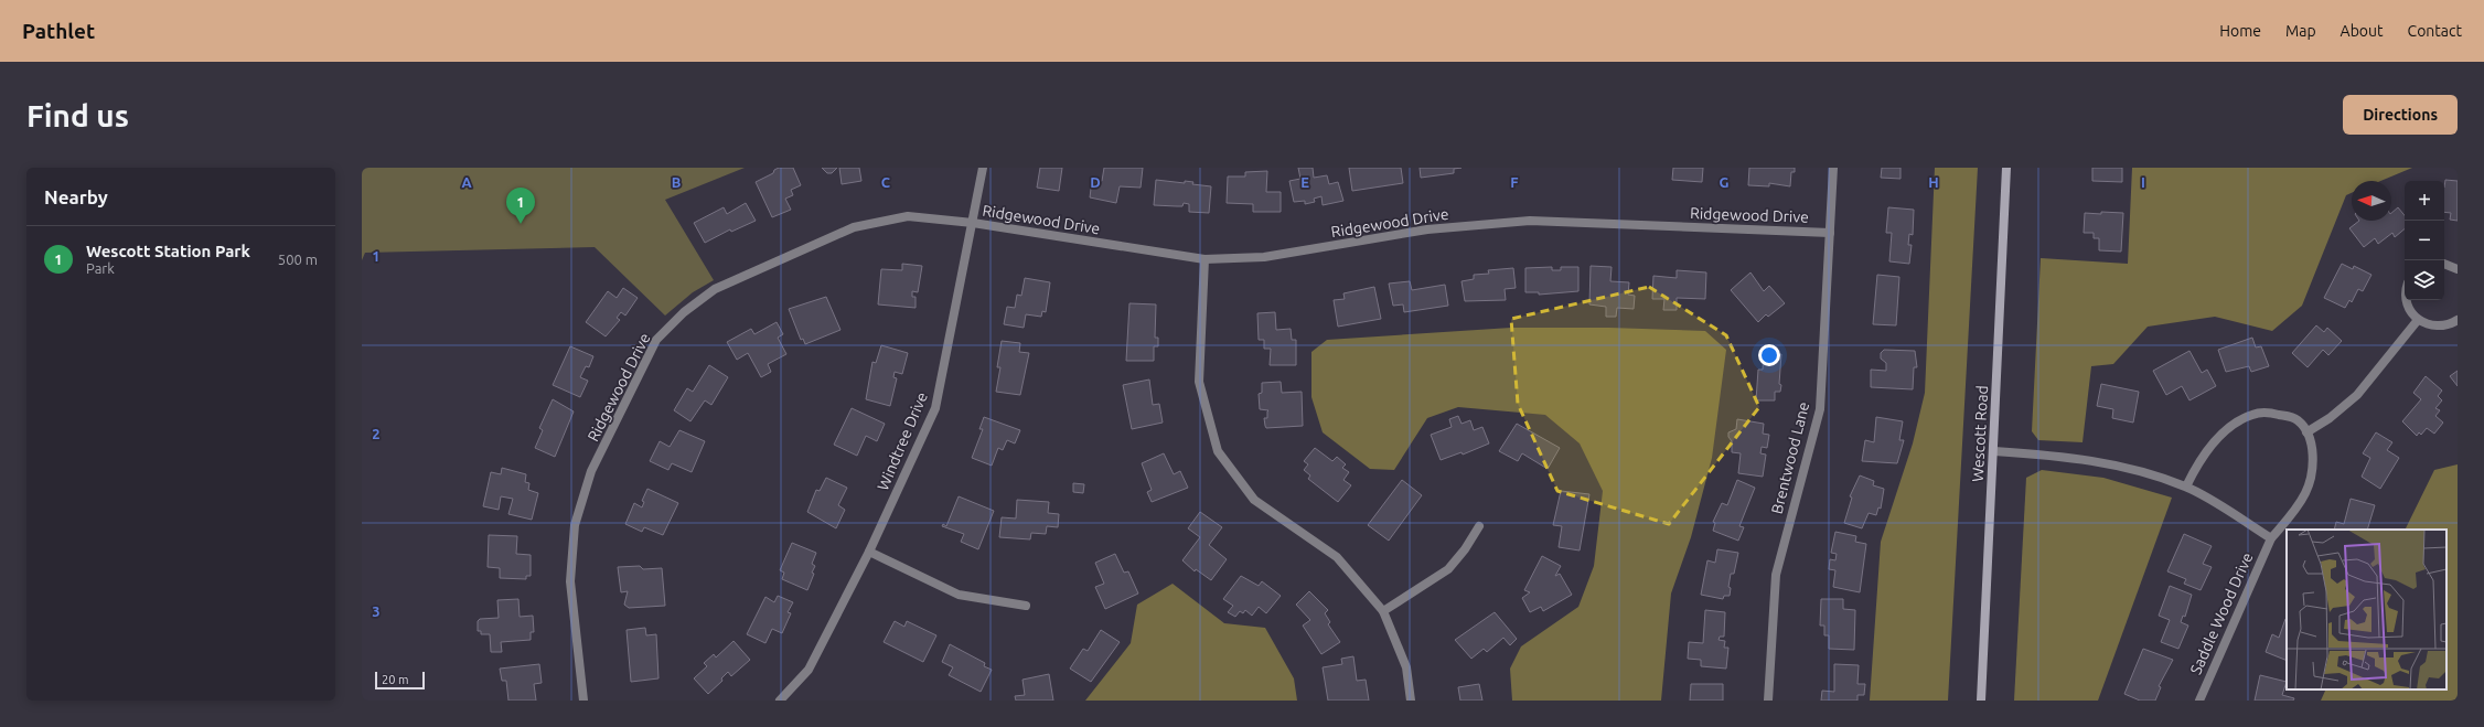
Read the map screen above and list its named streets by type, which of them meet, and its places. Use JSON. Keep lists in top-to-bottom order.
{
  "streets": {
    "street": [
      "Ridgewood Drive",
      "Wescott Road",
      "Windtree Drive",
      "Brentwood Lane",
      "Saddle Wood Drive"
    ]
  },
  "crossings": [
    ["Ridgewood Drive", "Windtree Drive"],
    ["Ridgewood Drive", "Brentwood Lane"]
  ],
  "scale_bar": "20 m",
  "north": "left",
  "page": {
    "header": "Pathlet",
    "nav": [
      "Home",
      "Map",
      "About",
      "Contact"
    ],
    "buttons": "Directions",
    "title": "Find us",
    "heading": "Nearby",
    "map_buttons": ["+", "−"],
    "pins": "1",
    "list": [
      {
        "mark": "1",
        "name": "Wescott Station Park",
        "note": "Park",
        "value": "500 m"
      }
    ],
    "scale": "20 m"
  },
  "grid": {
    "columns": [
      "A",
      "B",
      "C",
      "D",
      "E",
      "F",
      "G",
      "H",
      "I"
    ],
    "rows": ["1", "2", "3"]
  }
}
